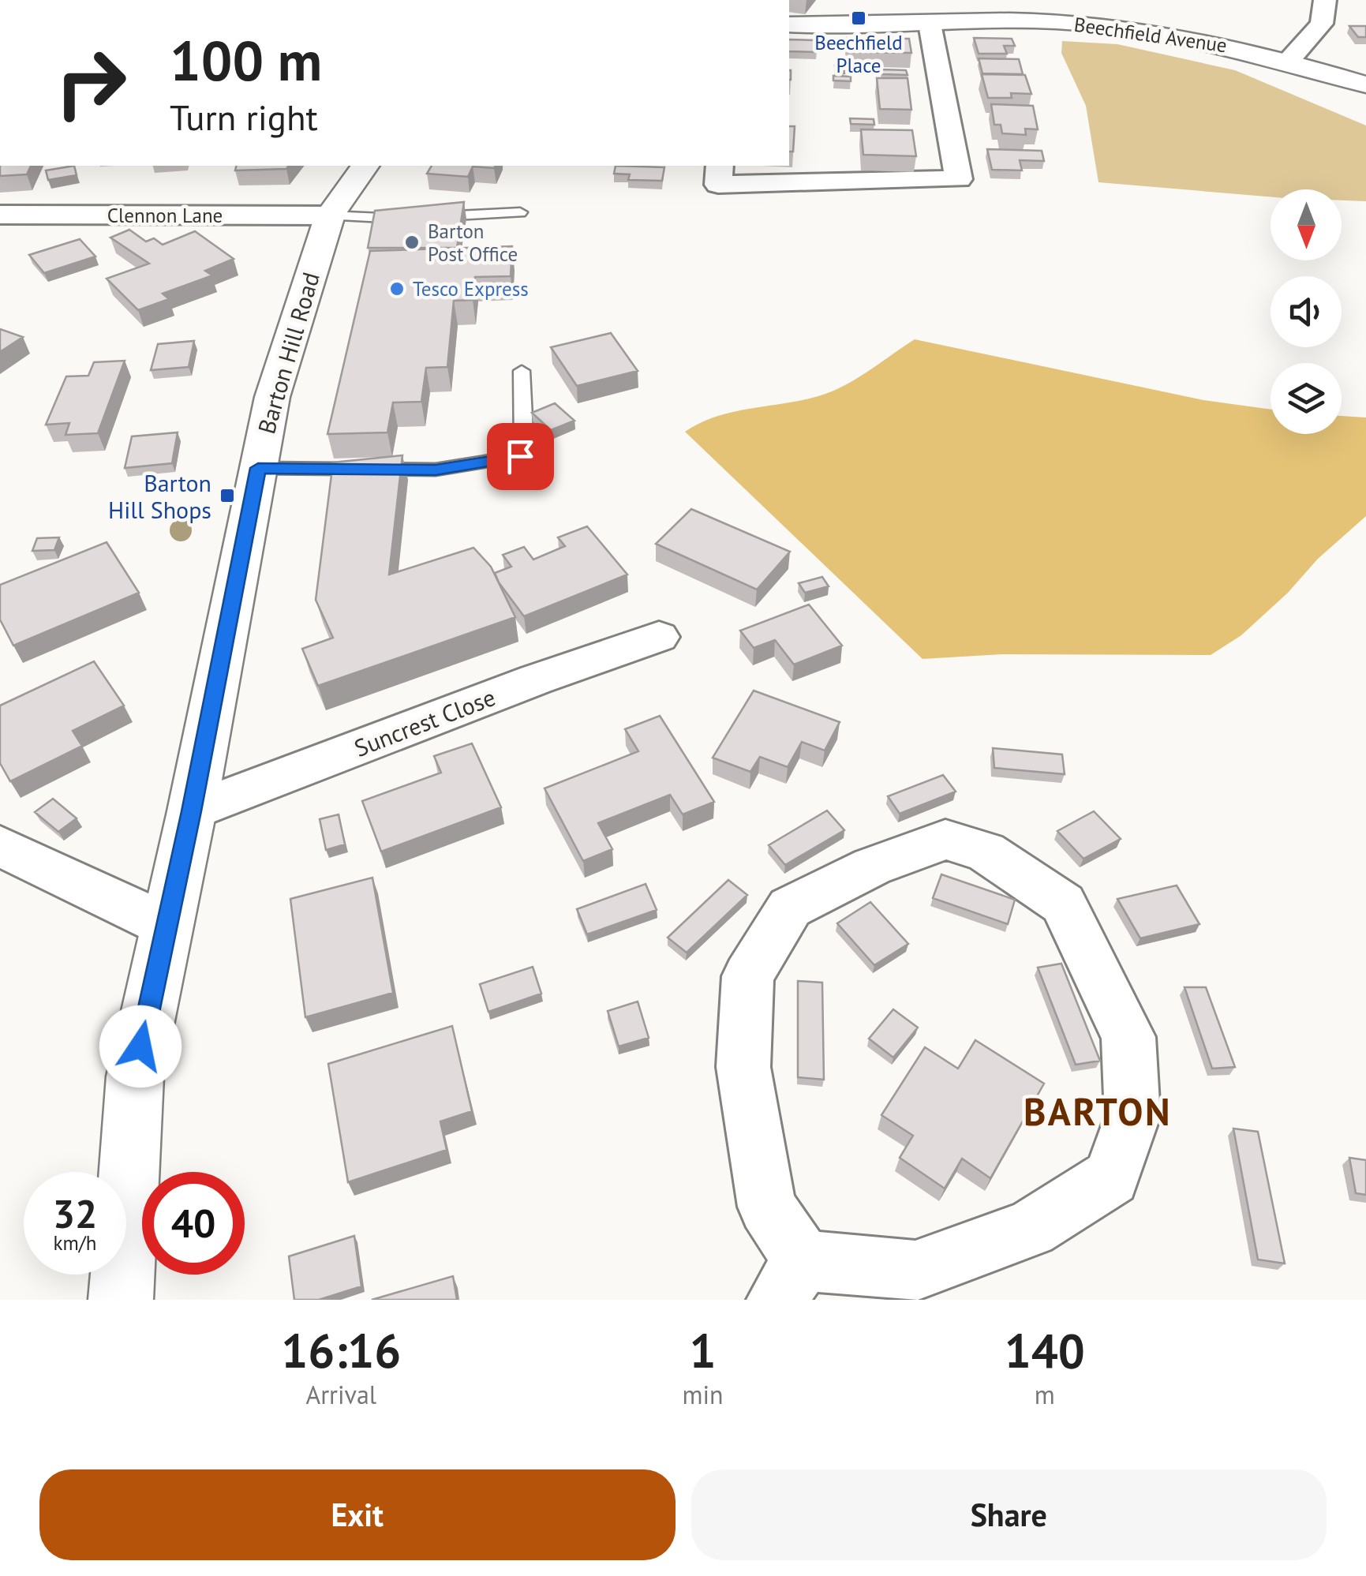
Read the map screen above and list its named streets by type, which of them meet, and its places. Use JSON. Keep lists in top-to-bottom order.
{
  "streets": {
    "street": [
      "Beechfield Avenue",
      "Clennon Lane",
      "Barton Hill Road",
      "Suncrest Close"
    ]
  },
  "crossings": [
    ["Clennon Lane", "Barton Hill Road"],
    ["Barton Hill Road", "Suncrest Close"]
  ],
  "districts": ["BARTON"],
  "places": {
    "transit": ["Beechfield Place", "Barton Hill Shops"],
    "other": ["Barton Post Office", "Tesco Express"]
  },
  "north": "bottom",
  "page": {
    "turn": ["100 m", "Turn right"],
    "speed": "32 km/h",
    "limit": "40",
    "eta": [
      "16:16",
      "Arrival",
      "1",
      "min",
      "140",
      "m"
    ],
    "buttons": ["Exit", "Share"]
  }
}
